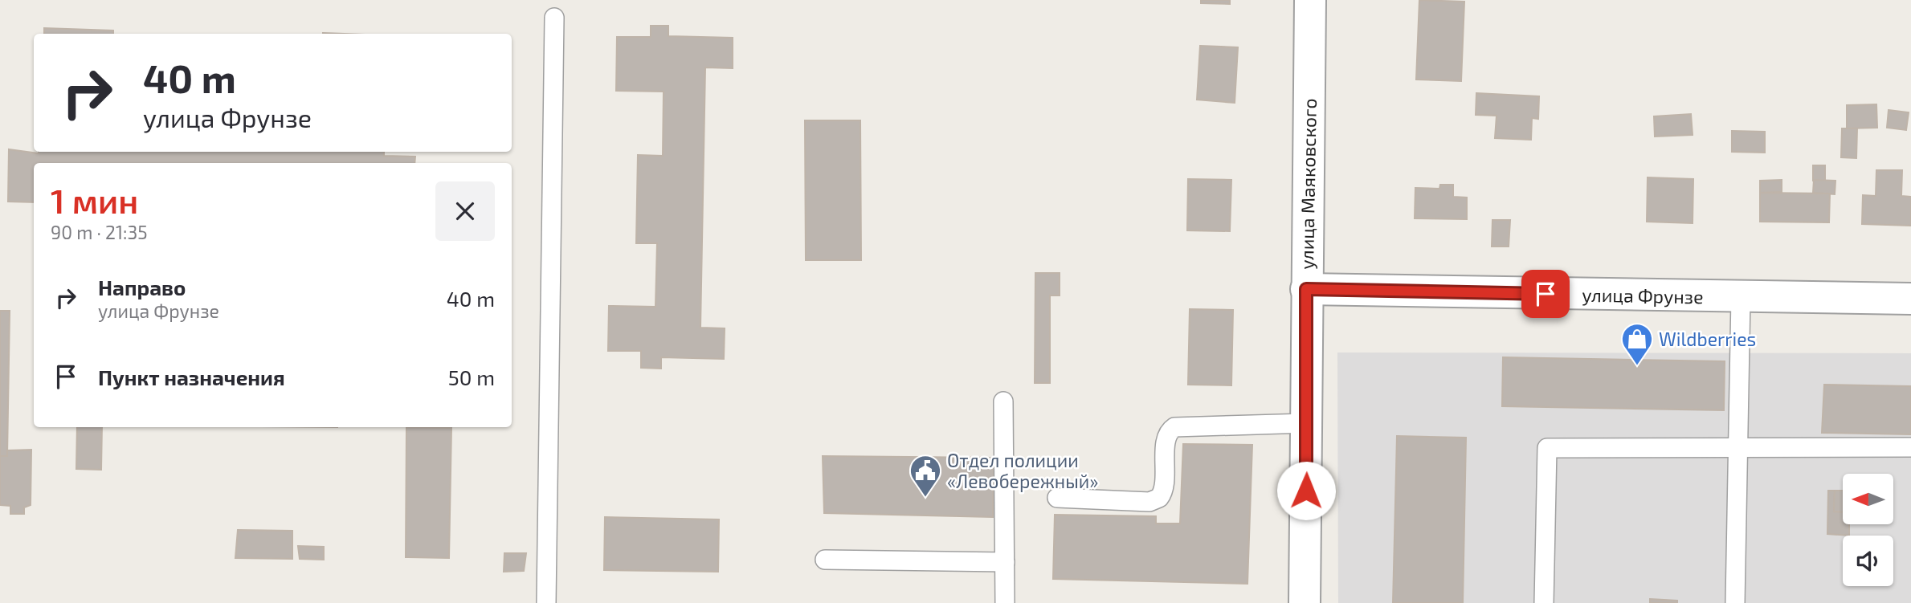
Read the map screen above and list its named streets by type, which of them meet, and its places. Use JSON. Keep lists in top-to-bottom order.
{
  "streets": {
    "street": ["улица Маяковского", "улица Фрунзе"]
  },
  "crossings": [
    ["улица Маяковского", "улица Фрунзе"]
  ],
  "places": {
    "shop": ["Wildberries"],
    "public building": ["Отдел полиции «Левобережный»"]
  },
  "north": "left",
  "page": {
    "turn": ["40 m", "улица Фрунзе"],
    "heading": ["1 мин", "90 m · 21:35"],
    "list": [
      {
        "name": "Направо",
        "note": "улица Фрунзе",
        "value": "40 m"
      },
      {
        "name": "Пункт назначения",
        "value": "50 m"
      }
    ]
  }
}
